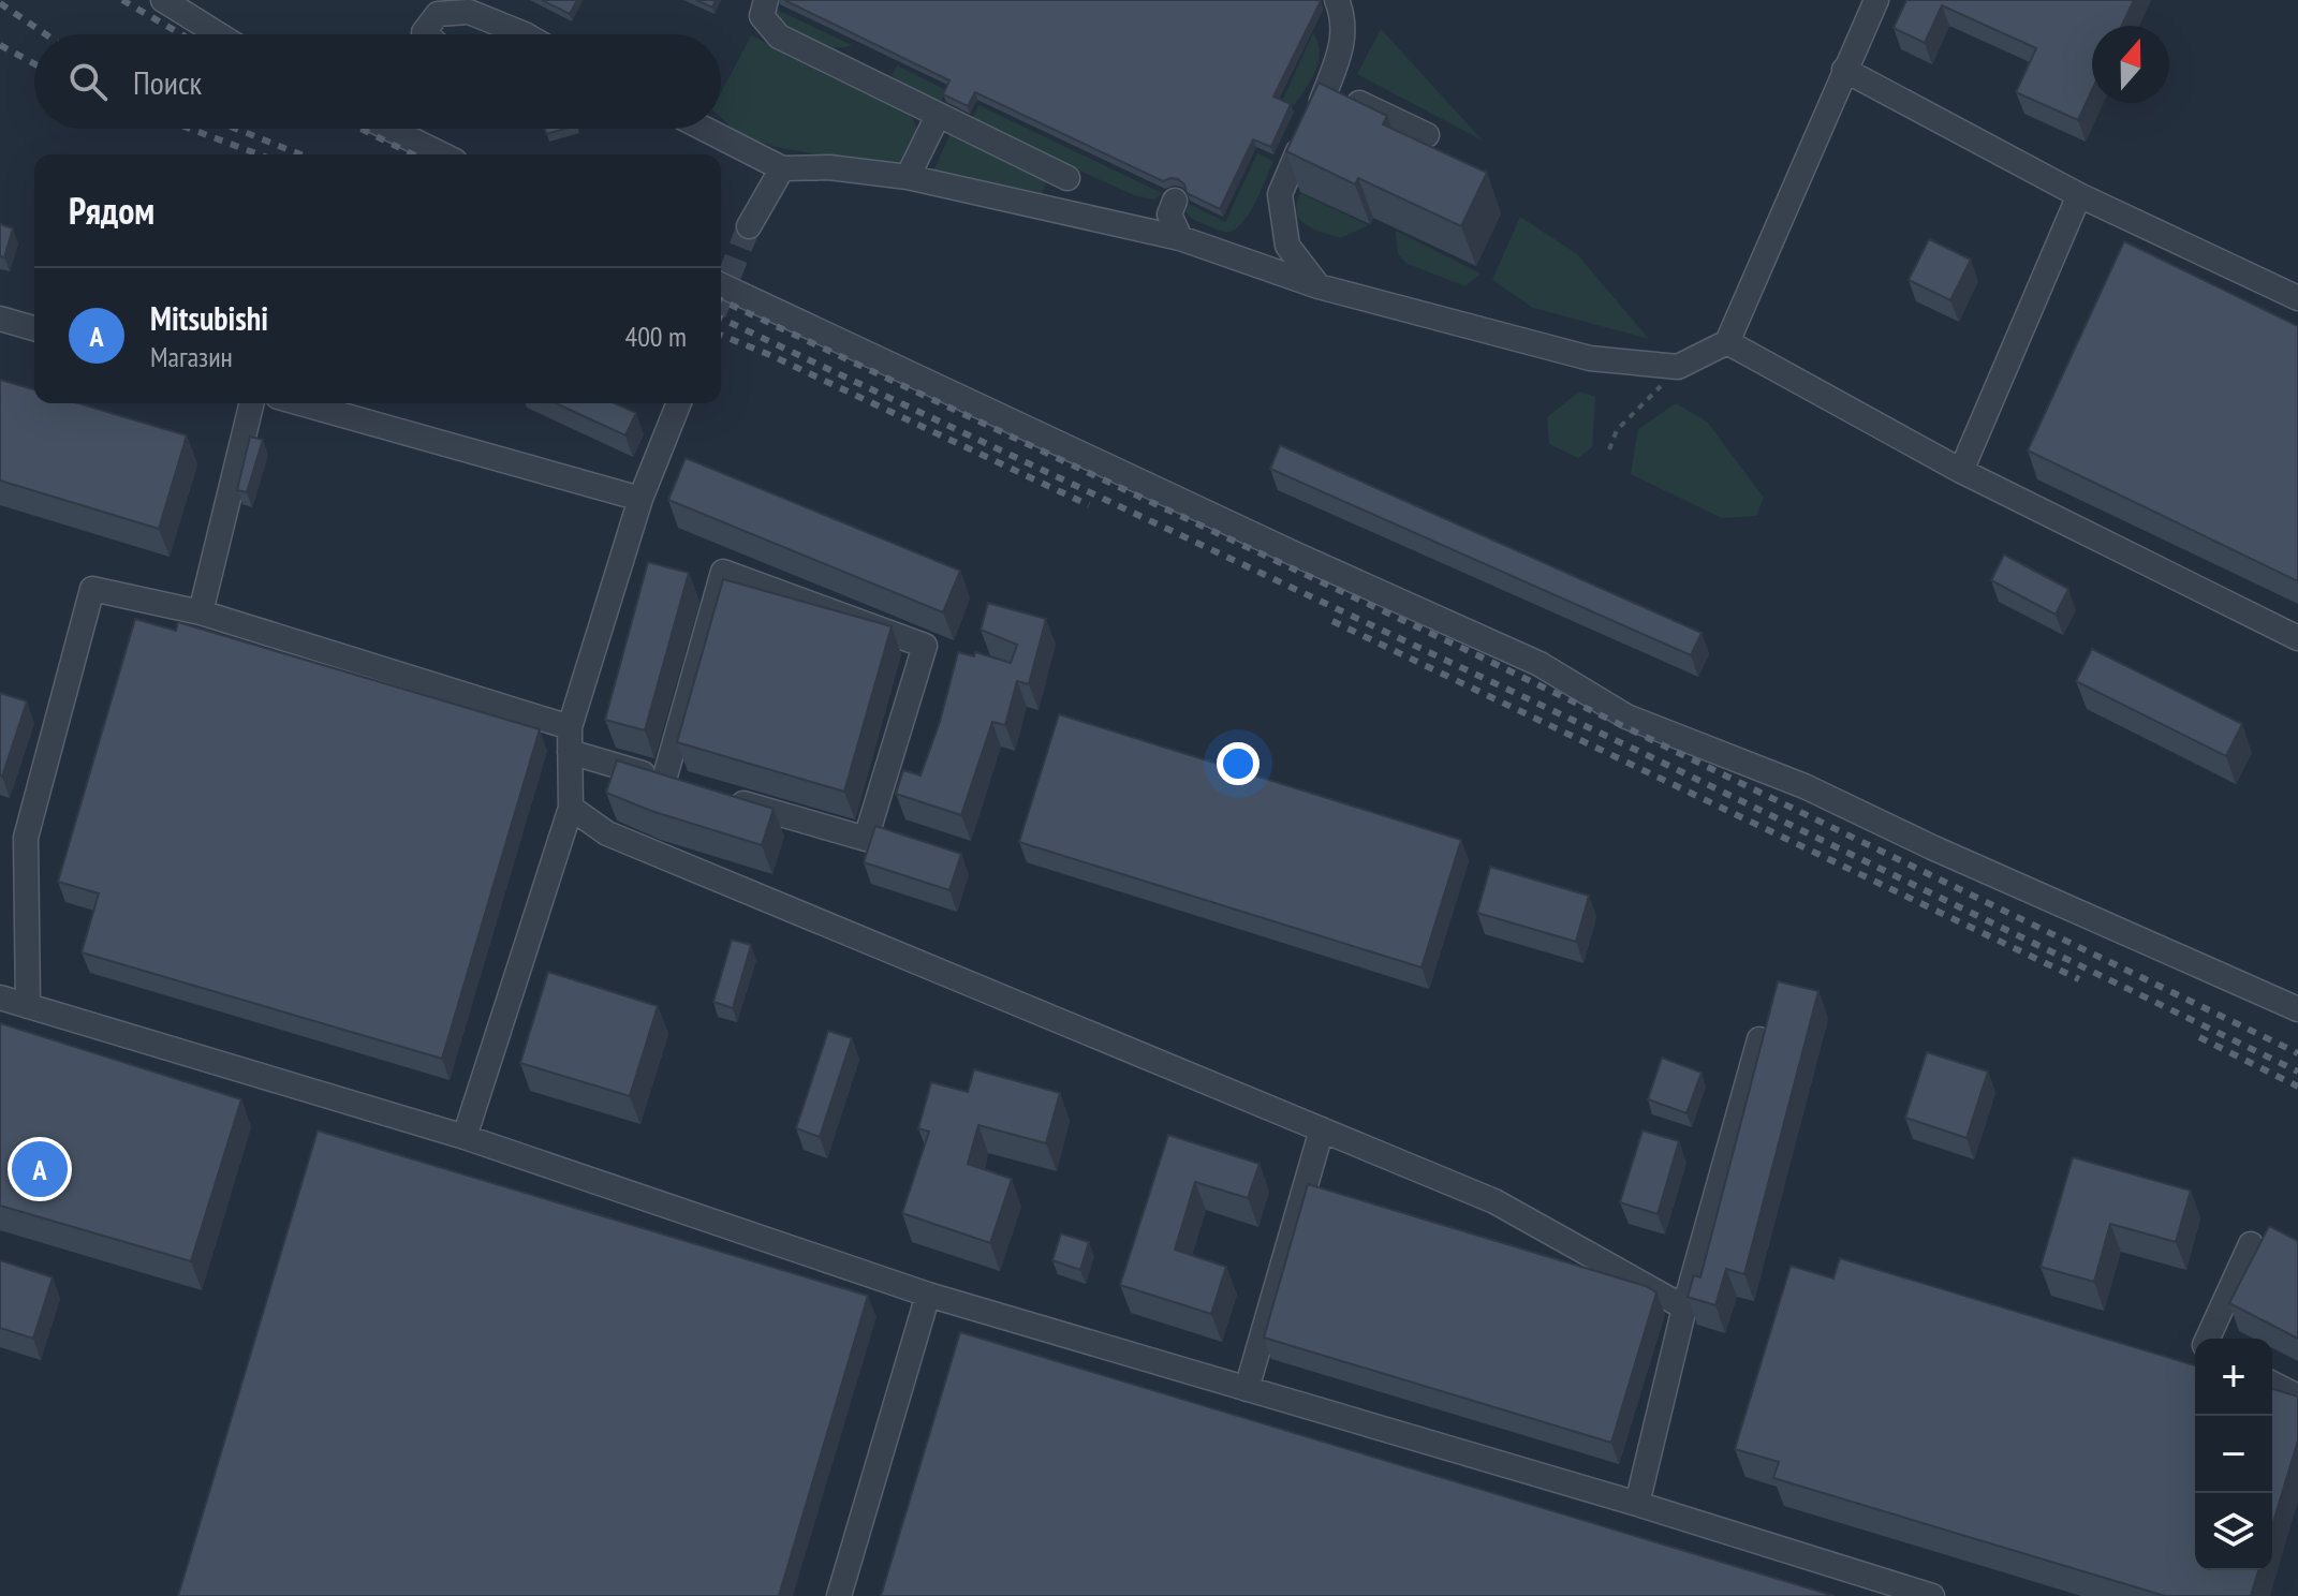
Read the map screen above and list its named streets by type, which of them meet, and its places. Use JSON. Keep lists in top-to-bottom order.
{
  "north": "top",
  "page": {
    "search": "Поиск",
    "heading": "Рядом",
    "list": [
      {
        "mark": "A",
        "name": "Mitsubishi",
        "note": "Магазин",
        "value": "400 m"
      }
    ],
    "pins": "A",
    "map_buttons": ["+", "−"]
  }
}
